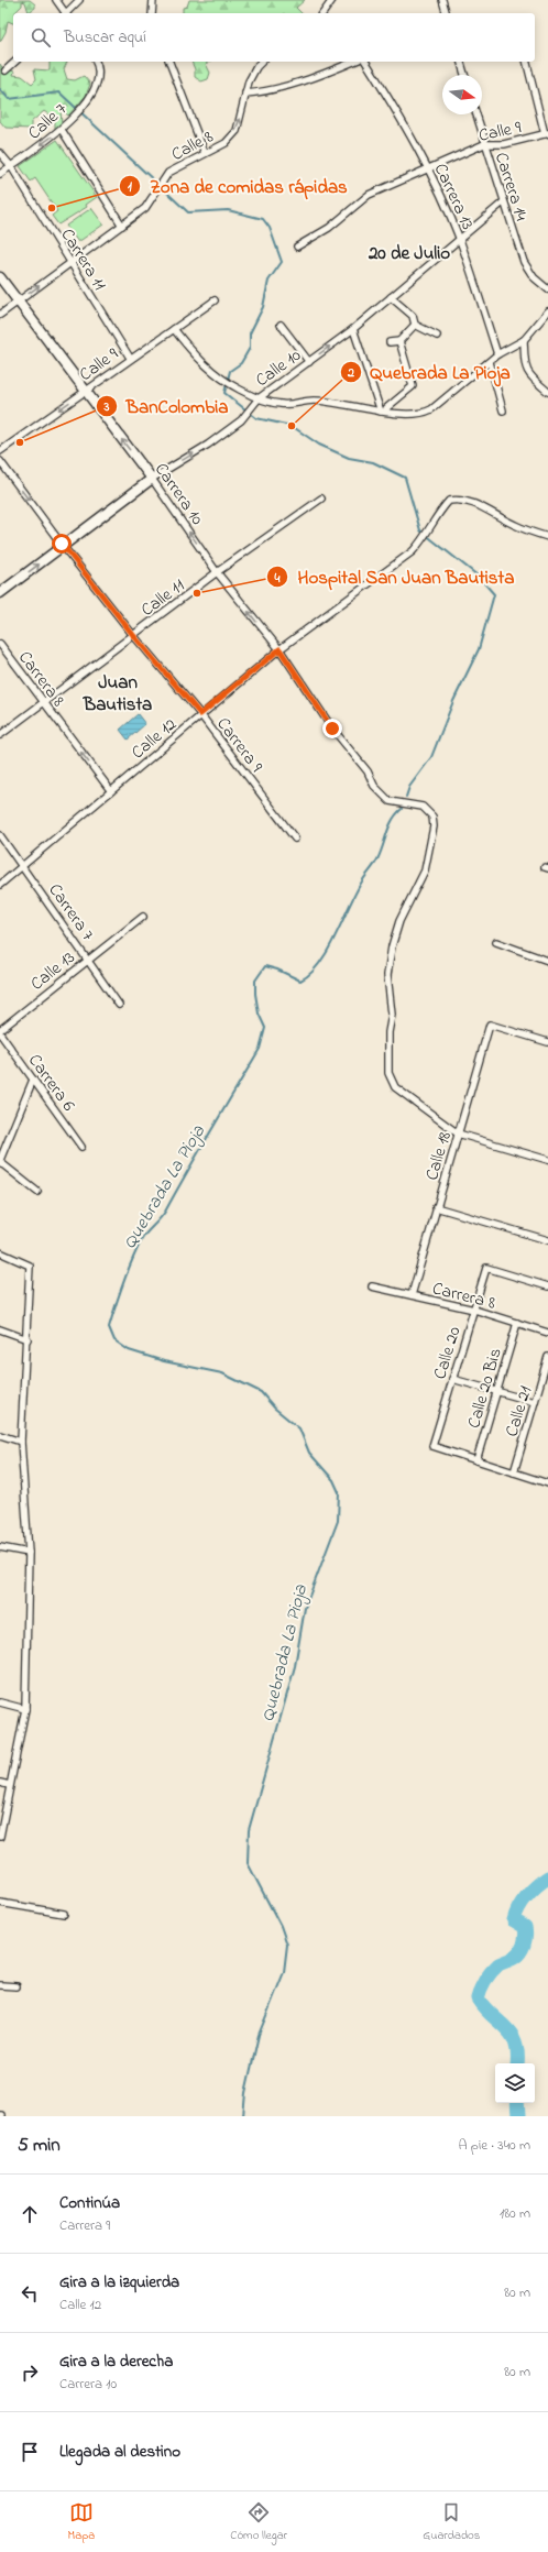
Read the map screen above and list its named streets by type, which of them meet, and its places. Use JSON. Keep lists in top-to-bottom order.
{
  "streets": {
    "main road": ["Calle 10", "Carrera 10"],
    "street": [
      "Calle 7",
      "Calle 9",
      "Calle 8",
      "Carrera 14",
      "Carrera 13",
      "Carrera 11",
      "Calle 11",
      "Carrera 8",
      "Calle 12",
      "Carrera 9",
      "Carrera 7",
      "Calle 13",
      "Carrera 6",
      "Calle 18",
      "Calle 20",
      "Calle 20 Bis",
      "Calle 21"
    ]
  },
  "crossings": [
    ["Calle 7", "Carrera 11"],
    ["Calle 9", "Carrera 14"],
    ["Calle 9", "Carrera 13"],
    ["Calle 9", "Carrera 11"],
    ["Calle 9", "Carrera 10"],
    ["Calle 8", "Carrera 11"],
    ["Calle 8", "Carrera 10"],
    ["Carrera 14", "Calle 10"],
    ["Carrera 13", "Calle 10"],
    ["Calle 10", "Carrera 10"],
    ["Calle 10", "Carrera 9"],
    ["Carrera 10", "Calle 11"],
    ["Carrera 10", "Calle 12"],
    ["Carrera 10", "Calle 18"],
    ["Calle 11", "Carrera 8"],
    ["Calle 11", "Carrera 9"],
    ["Carrera 8", "Calle 12"],
    ["Carrera 8", "Calle 18"],
    ["Carrera 8", "Calle 20"],
    ["Carrera 8", "Calle 20 Bis"],
    ["Calle 12", "Carrera 9"],
    ["Calle 12", "Carrera 7"],
    ["Carrera 7", "Calle 13"],
    ["Calle 13", "Carrera 6"],
    ["Calle 20", "Calle 20 Bis"]
  ],
  "one_way": ["Calle 7", "Calle 8", "Calle 10"],
  "districts": ["20 de Julio", "Juan Bautista"],
  "water": ["Quebrada La Pioja"],
  "places": [
    "Zona de comidas rápidas",
    "Quebrada La Pioja",
    "BanColombia",
    "Hospital San Juan Bautista"
  ],
  "north": "right",
  "page": {
    "search": "Buscar aquí",
    "heading": ["5 min", "A pie · 340 m"],
    "list": [
      ["Continúa", "Carrera 9", "180 m"],
      ["Gira a la izquierda", "Calle 12", "80 m"],
      ["Gira a la derecha", "Carrera 10", "80 m"],
      "Llegada al destino"
    ],
    "nav": ["Mapa", "Cómo llegar", "Guardados"]
  }
}
